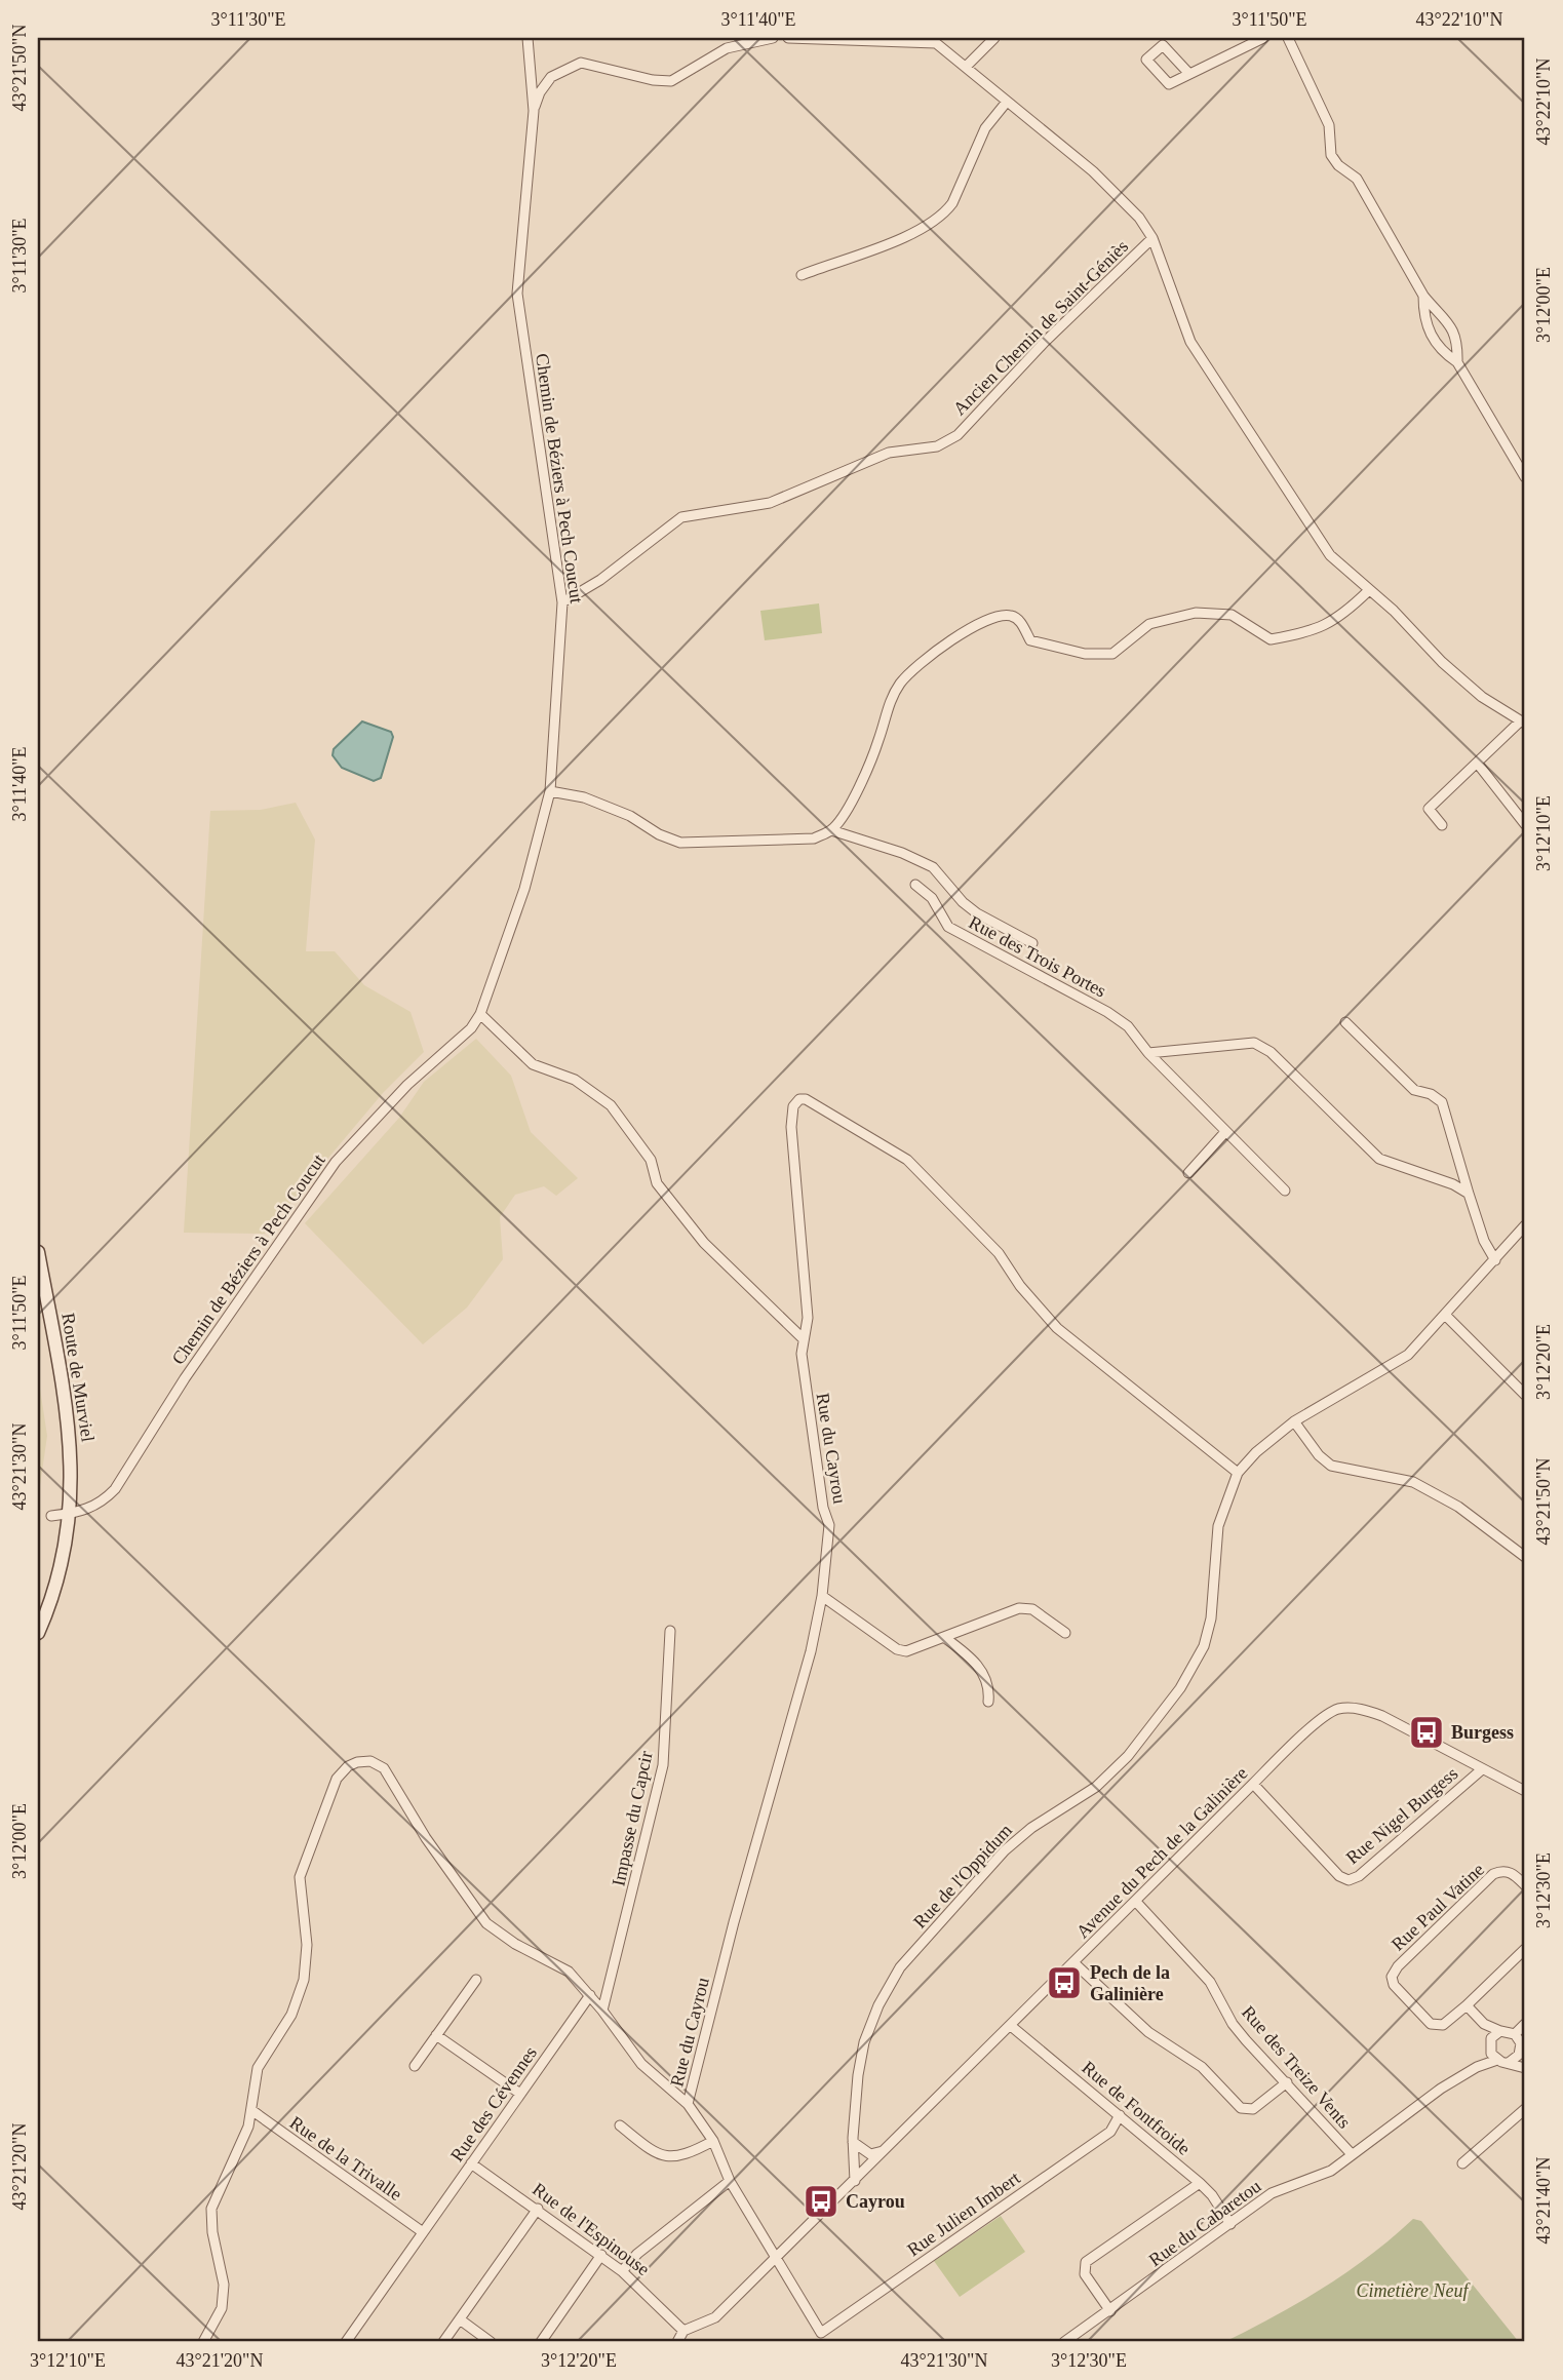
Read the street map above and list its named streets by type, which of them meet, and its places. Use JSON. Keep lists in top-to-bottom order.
{
  "streets": {
    "main road": ["Route de Murviel"],
    "street": [
      "Ancien Chemin de Saint-Géniès",
      "Chemin de Béziers à Pech Coucut",
      "Rue des Trois Portes",
      "Rue du Cayrou",
      "Rue Nigel Burgess",
      "Impasse du Capcir",
      "Avenue du Pech de la Galinière",
      "Rue de l'Oppidum",
      "Rue Paul Vatine",
      "Rue des Treize Vents",
      "Rue des Cévennes",
      "Rue de Fontfroide",
      "Rue de la Trivalle",
      "Rue Julien Imbert",
      "Rue du Cabaretou",
      "Rue de l'Espinouse"
    ]
  },
  "crossings": [
    ["Ancien Chemin de Saint-Géniès", "Chemin de Béziers à Pech Coucut"],
    ["Chemin de Béziers à Pech Coucut", "Route de Murviel"],
    ["Rue du Cayrou", "Avenue du Pech de la Galinière"],
    ["Rue du Cayrou", "Rue de l'Oppidum"],
    ["Rue du Cayrou", "Rue Julien Imbert"],
    ["Rue Nigel Burgess", "Avenue du Pech de la Galinière"],
    ["Avenue du Pech de la Galinière", "Rue de l'Oppidum"],
    ["Avenue du Pech de la Galinière", "Rue des Treize Vents"],
    ["Avenue du Pech de la Galinière", "Rue de Fontfroide"],
    ["Avenue du Pech de la Galinière", "Rue de l'Espinouse"],
    ["Rue des Treize Vents", "Rue du Cabaretou"],
    ["Rue des Cévennes", "Rue de la Trivalle"],
    ["Rue des Cévennes", "Rue de l'Espinouse"],
    ["Rue de Fontfroide", "Rue Julien Imbert"],
    ["Rue de Fontfroide", "Rue du Cabaretou"]
  ],
  "parks": ["Cimetière Neuf"],
  "places": {
    "bus stop": ["Burgess", "Pech de la Galinière", "Cayrou"]
  },
  "coordinates": [
    "3°11'30\"E",
    "3°11'40\"E",
    "3°11'50\"E",
    "43°22'10\"N",
    "43°21'50\"N",
    "3°12'00\"E",
    "3°12'10\"E",
    "3°12'20\"E",
    "43°21'30\"N",
    "3°12'30\"E",
    "43°21'20\"N",
    "43°21'40\"N"
  ]
}
